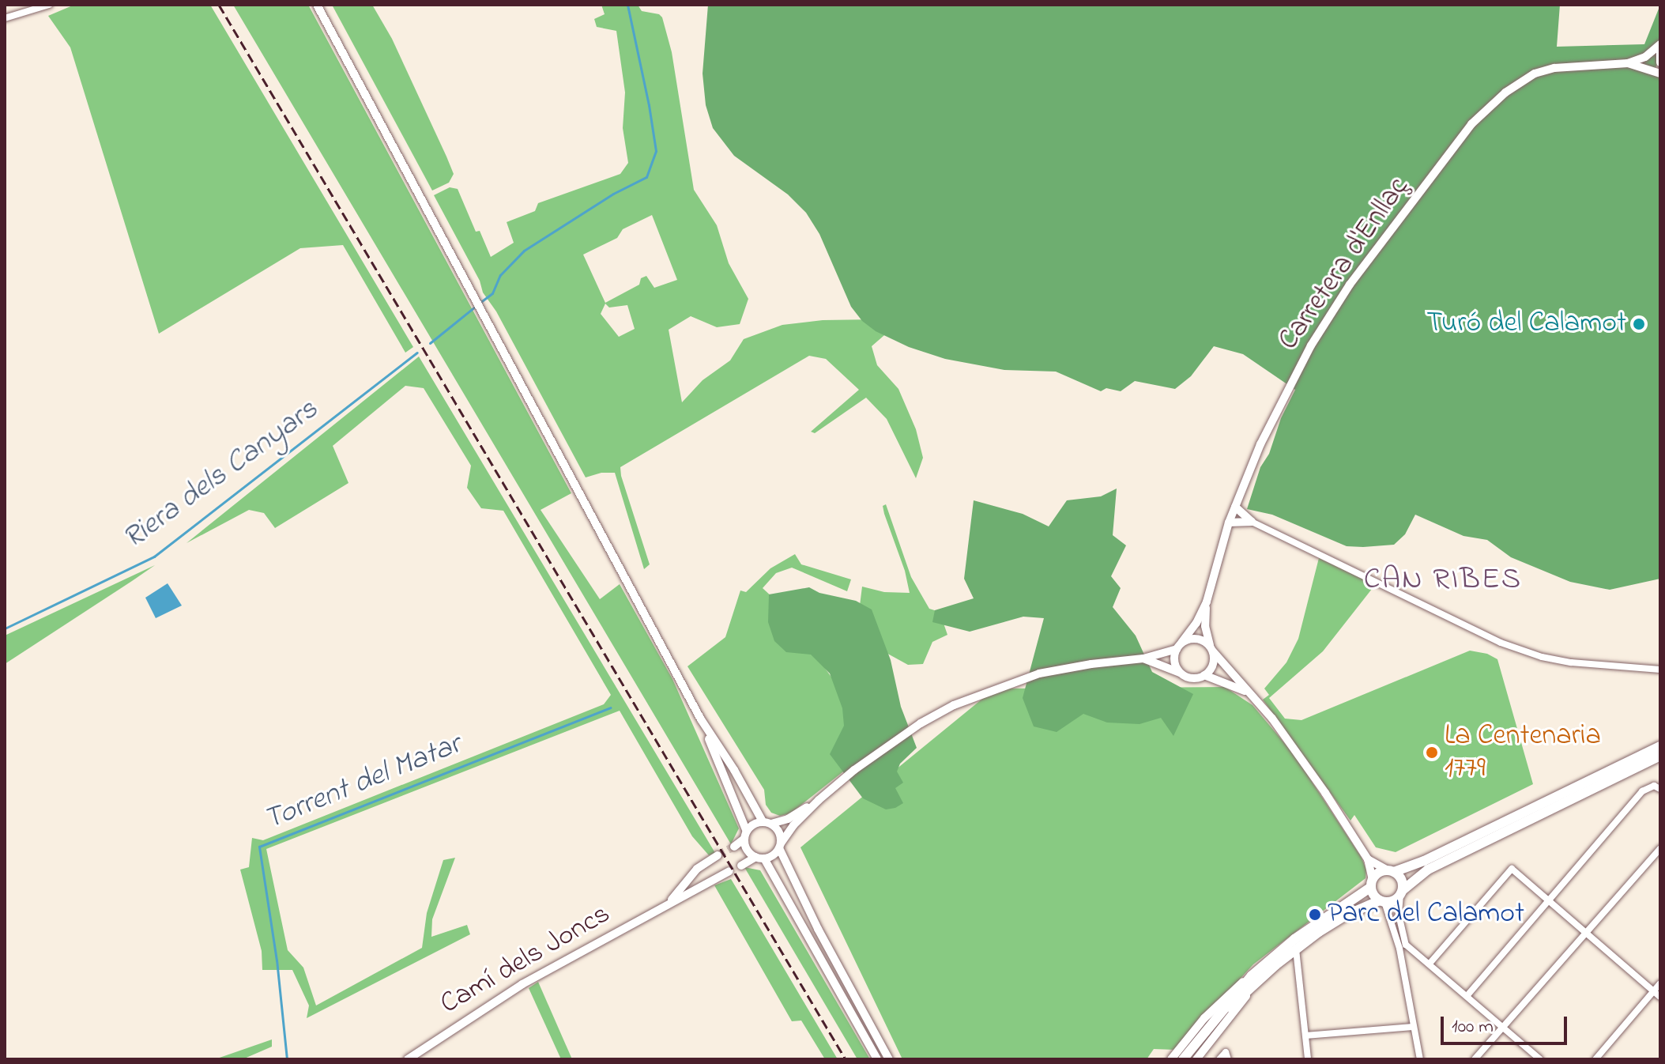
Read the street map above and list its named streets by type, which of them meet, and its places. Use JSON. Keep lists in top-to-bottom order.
{
  "streets": {
    "street": ["Carretera d'Enllaç", "Camí dels Joncs"]
  },
  "districts": ["CAN RIBES"],
  "water": ["Riera dels Canyars", "Torrent del Matar"],
  "places": ["Turó del Calamot", "La Centenaria 1779", "Parc del Calamot"],
  "scale_bar": "100 m"
}
